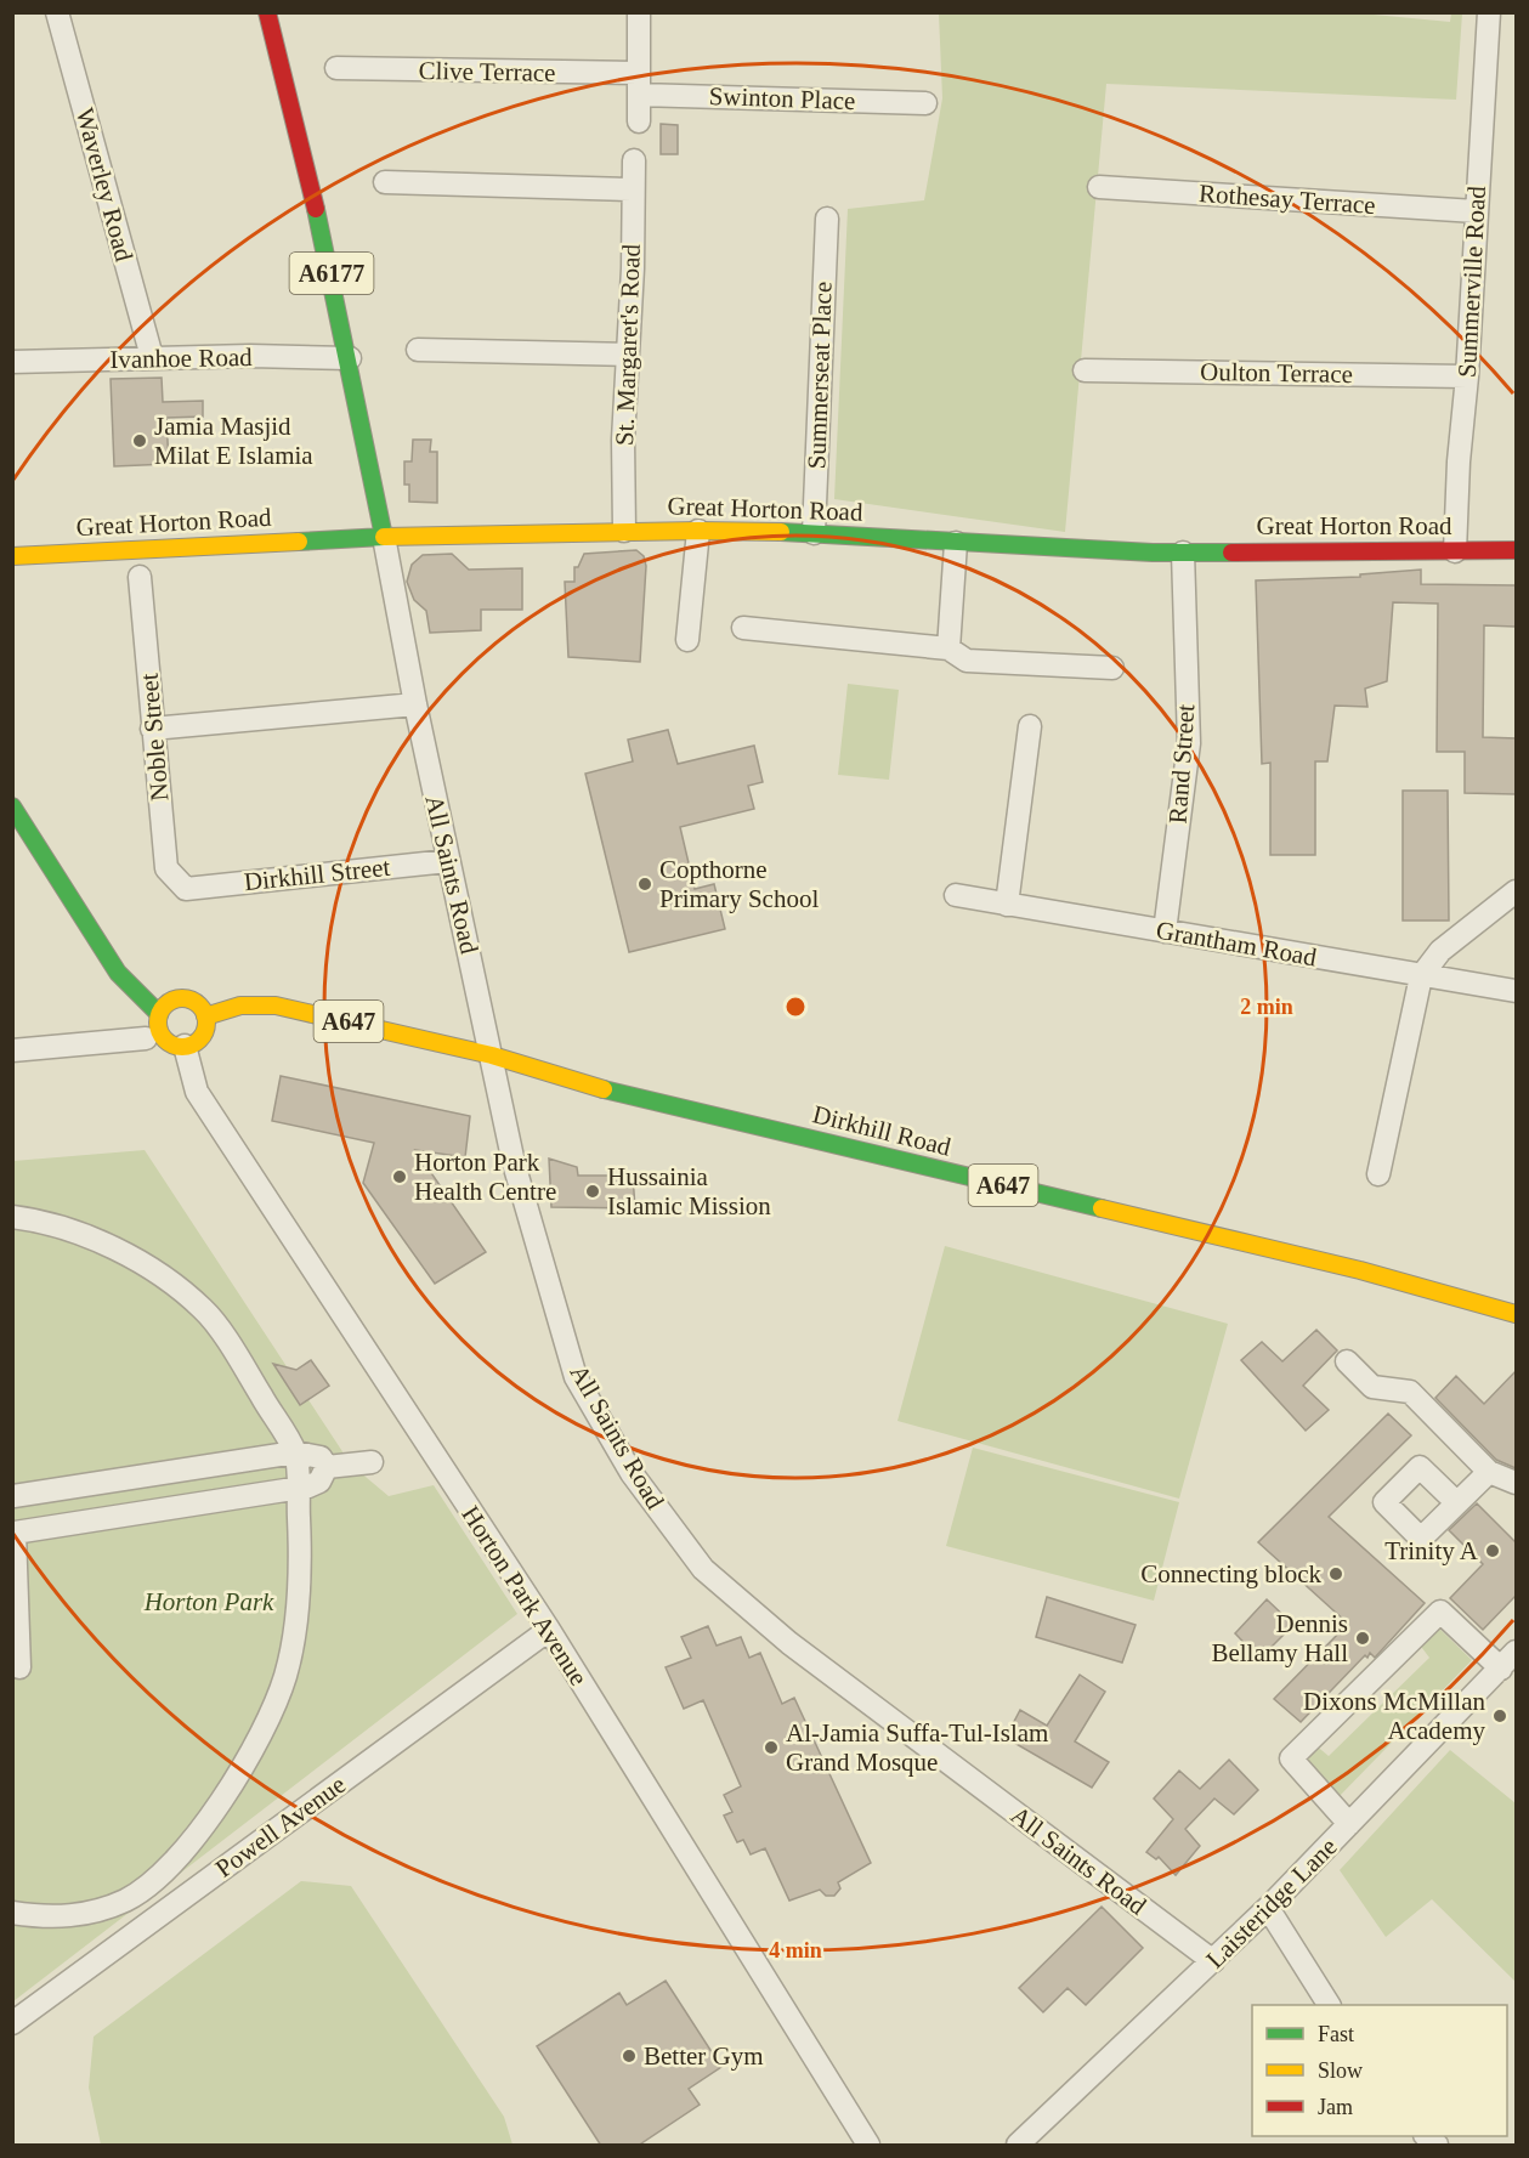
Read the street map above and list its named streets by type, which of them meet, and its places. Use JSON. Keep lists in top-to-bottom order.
{
  "streets": {
    "main road": [
      "A6177",
      "Great Horton Road",
      "A647",
      "Dirkhill Road",
      "Horton Park Avenue"
    ],
    "street": [
      "Clive Terrace",
      "Swinton Place",
      "Waverley Road",
      "Rothesay Terrace",
      "Summerville Road",
      "St. Margaret's Road",
      "Ivanhoe Road",
      "Oulton Terrace",
      "Summerseat Place",
      "Noble Street",
      "Rand Street",
      "Dirkhill Street",
      "All Saints Road",
      "Grantham Road",
      "Powell Avenue",
      "Laisteridge Lane"
    ]
  },
  "crossings": [
    ["Clive Terrace", "Swinton Place"],
    ["Waverley Road", "Ivanhoe Road"],
    ["Rothesay Terrace", "Summerville Road"],
    ["A6177", "Ivanhoe Road"],
    ["A6177", "Great Horton Road"],
    ["A6177", "All Saints Road"],
    ["Summerville Road", "Oulton Terrace"],
    ["Summerville Road", "Great Horton Road"],
    ["St. Margaret's Road", "Great Horton Road"],
    ["Summerseat Place", "Great Horton Road"],
    ["Great Horton Road", "Rand Street"],
    ["Great Horton Road", "All Saints Road"],
    ["Noble Street", "Dirkhill Street"],
    ["Rand Street", "Grantham Road"],
    ["Dirkhill Street", "All Saints Road"],
    ["All Saints Road", "A647"],
    ["All Saints Road", "Dirkhill Road"],
    ["All Saints Road", "Laisteridge Lane"],
    ["A647", "Dirkhill Road"],
    ["A647", "Horton Park Avenue"],
    ["Horton Park Avenue", "Powell Avenue"]
  ],
  "parks": ["Horton Park"],
  "places": [
    "Jamia Masjid Milat E Islamia",
    "Copthorne Primary School",
    "Horton Park Health Centre",
    "Hussainia Islamic Mission",
    "Trinity A",
    "Connecting block",
    "Dennis Bellamy Hall",
    "Dixons McMillan Academy",
    "Al-Jamia Suffa-Tul-Islam Grand Mosque",
    "Better Gym"
  ],
  "legend": ["Fast", "Slow", "Jam"],
  "rings": ["2 min", "4 min"]
}
